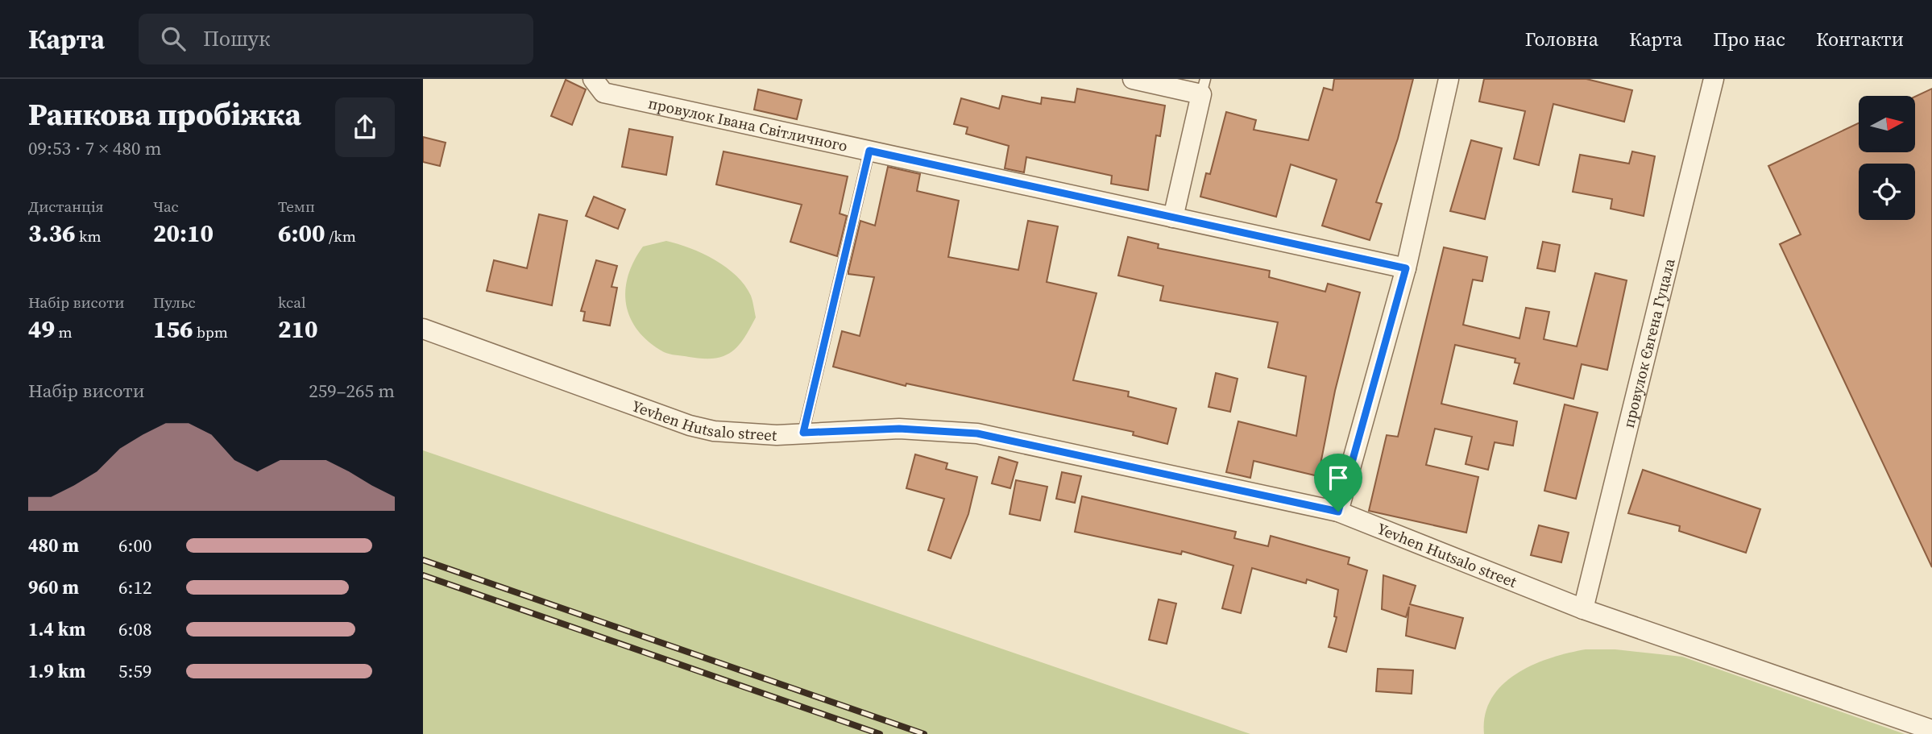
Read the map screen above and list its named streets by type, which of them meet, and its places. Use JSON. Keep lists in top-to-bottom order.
{
  "streets": {
    "street": ["провулок Івана Світличного", "провулок Євгена Гуцала", "Yevhen Hutsalo street"]
  },
  "crossings": [
    ["провулок Євгена Гуцала", "Yevhen Hutsalo street"]
  ],
  "north": "right",
  "page": {
    "header": "Карта",
    "search": "Пошук",
    "nav": [
      "Головна",
      "Карта",
      "Про нас",
      "Контакти"
    ],
    "heading": ["Ранкова пробіжка", "09:53 · 7 × 480 m"],
    "stats": [
      ["Дистанція", "3.36 km"],
      ["Час", "20:10"],
      ["Темп", "6:00 /km"],
      ["Набір висоти", "49 m"],
      ["Пульс", "156 bpm"],
      ["kcal", "210"]
    ],
    "chart": ["Набір висоти", "259–265 m"],
    "list": [
      {
        "name": "480 m",
        "note": "6:00"
      },
      {
        "name": "960 m",
        "note": "6:12"
      },
      {
        "name": "1.4 km",
        "note": "6:08"
      },
      {
        "name": "1.9 km",
        "note": "5:59"
      }
    ]
  }
}
